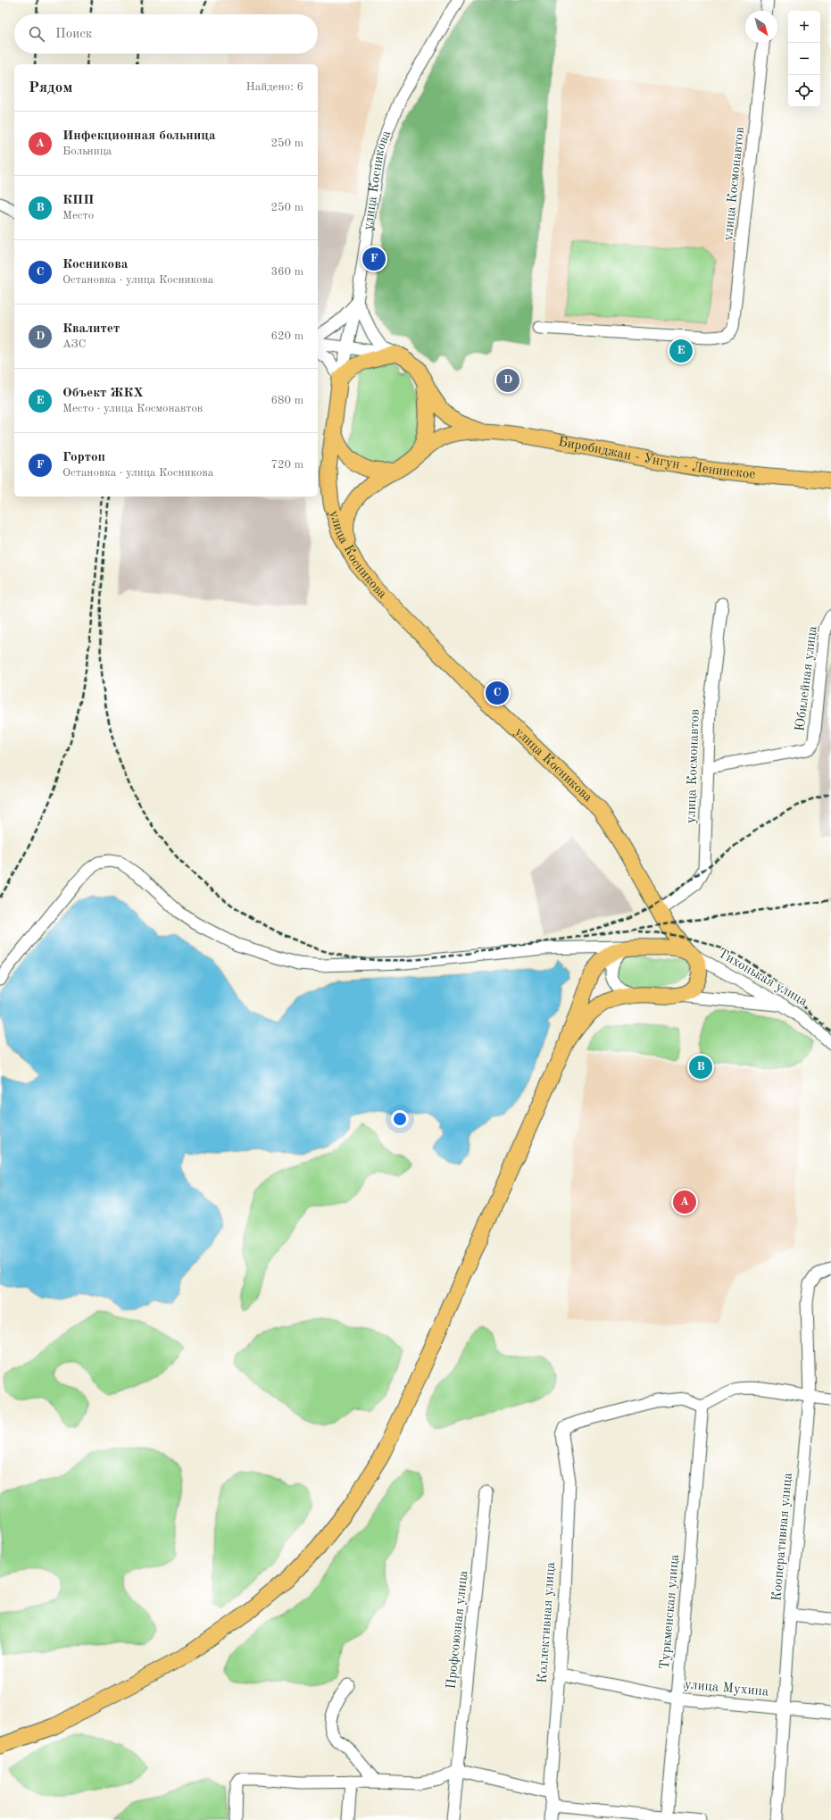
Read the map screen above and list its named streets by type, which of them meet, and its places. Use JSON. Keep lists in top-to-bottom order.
{
  "streets": {
    "main road": ["улица Косникова", "Биробиджан - Унгун - Ленинское"],
    "street": [
      "улица Космонавтов",
      "Юбилейная улица",
      "Тихонькая улица",
      "Кооперативная улица",
      "Туркменская улица",
      "Коллективная улица",
      "Профсоюзная улица",
      "улица Мухина"
    ]
  },
  "crossings": [
    ["улица Косникова", "улица Космонавтов"],
    ["улица Косникова", "Тихонькая улица"],
    ["улица Космонавтов", "Юбилейная улица"],
    ["Кооперативная улица", "улица Мухина"],
    ["Туркменская улица", "Коллективная улица"],
    ["Туркменская улица", "улица Мухина"],
    ["Коллективная улица", "улица Мухина"]
  ],
  "north": "bottom right",
  "page": {
    "map_buttons": ["+", "−"],
    "search": "Поиск",
    "heading": ["Рядом", "Найдено: 6"],
    "list": [
      {
        "mark": "A",
        "name": "Инфекционная больница",
        "note": "Больница",
        "value": "250 m"
      },
      {
        "mark": "B",
        "name": "КПП",
        "note": "Место",
        "value": "250 m"
      },
      {
        "mark": "C",
        "name": "Косникова",
        "note": "Остановка · улица Косникова",
        "value": "360 m"
      },
      {
        "mark": "D",
        "name": "Квалитет",
        "note": "АЗС",
        "value": "620 m"
      },
      {
        "mark": "E",
        "name": "Объект ЖКХ",
        "note": "Место · улица Космонавтов",
        "value": "680 m"
      },
      {
        "mark": "F",
        "name": "Гортоп",
        "note": "Остановка · улица Косникова",
        "value": "720 m"
      }
    ],
    "pins": [
      "F",
      "E",
      "D",
      "C",
      "B",
      "A"
    ]
  }
}
